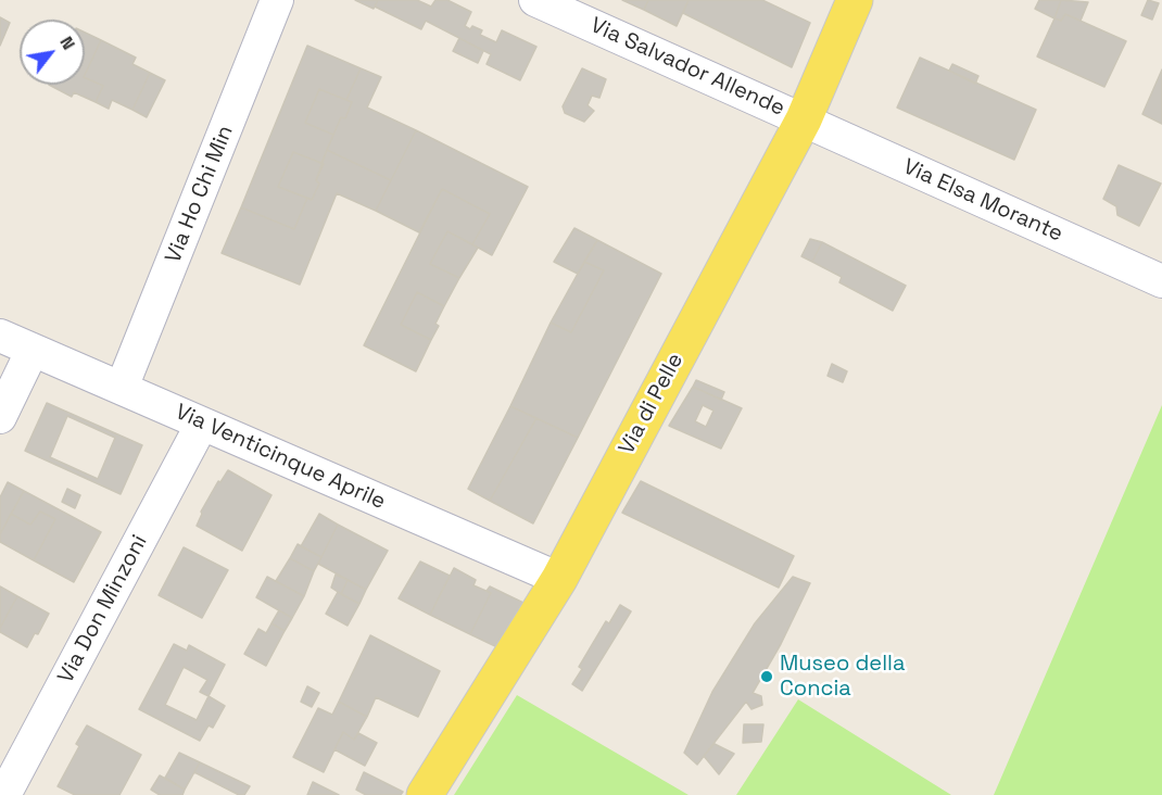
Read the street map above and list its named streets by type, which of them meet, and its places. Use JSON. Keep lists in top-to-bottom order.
{
  "streets": {
    "main road": ["Via di Pelle"],
    "street": [
      "Via Salvador Allende",
      "Via Ho Chi Min",
      "Via Elsa Morante",
      "Via Venticinque Aprile",
      "Via Don Minzoni"
    ]
  },
  "crossings": [
    ["Via Salvador Allende", "Via Elsa Morante"],
    ["Via Salvador Allende", "Via di Pelle"],
    ["Via Ho Chi Min", "Via Venticinque Aprile"],
    ["Via Elsa Morante", "Via di Pelle"],
    ["Via di Pelle", "Via Venticinque Aprile"],
    ["Via Venticinque Aprile", "Via Don Minzoni"]
  ],
  "places": ["Museo della Concia"],
  "north": "top right"
}
